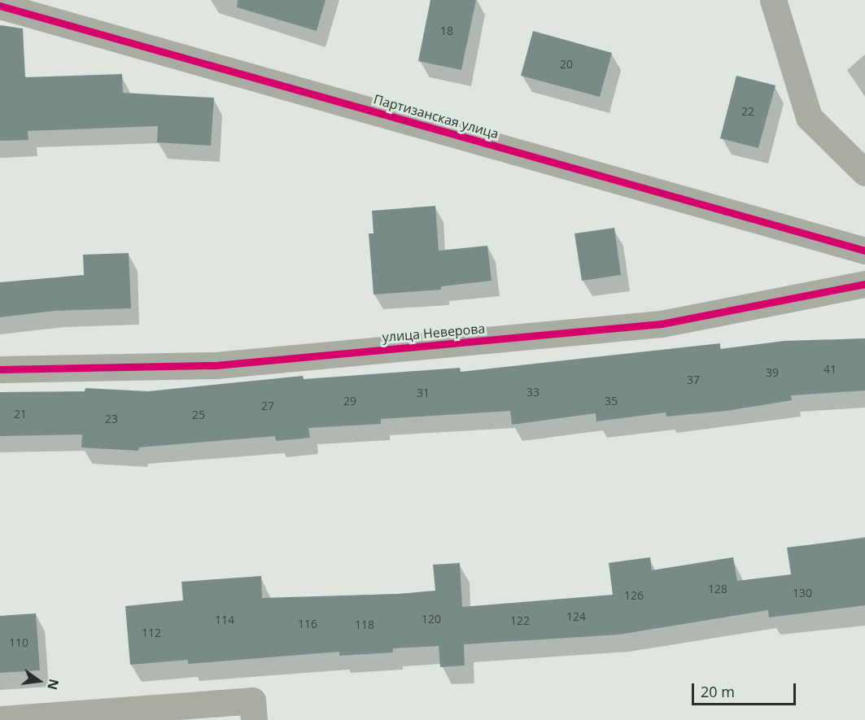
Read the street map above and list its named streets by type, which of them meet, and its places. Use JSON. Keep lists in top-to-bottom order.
{
  "streets": {
    "street": ["Партизанская улица", "улица Неверова"]
  },
  "house_numbers": [
    "18",
    "20",
    "22",
    "41",
    "39",
    "37",
    "33",
    "31",
    "29",
    "35",
    "27",
    "21",
    "25",
    "23",
    "128",
    "130",
    "126",
    "124",
    "120",
    "114",
    "122",
    "116",
    "118",
    "112",
    "110"
  ],
  "scale_bar": "20 m",
  "north": "right"
}
